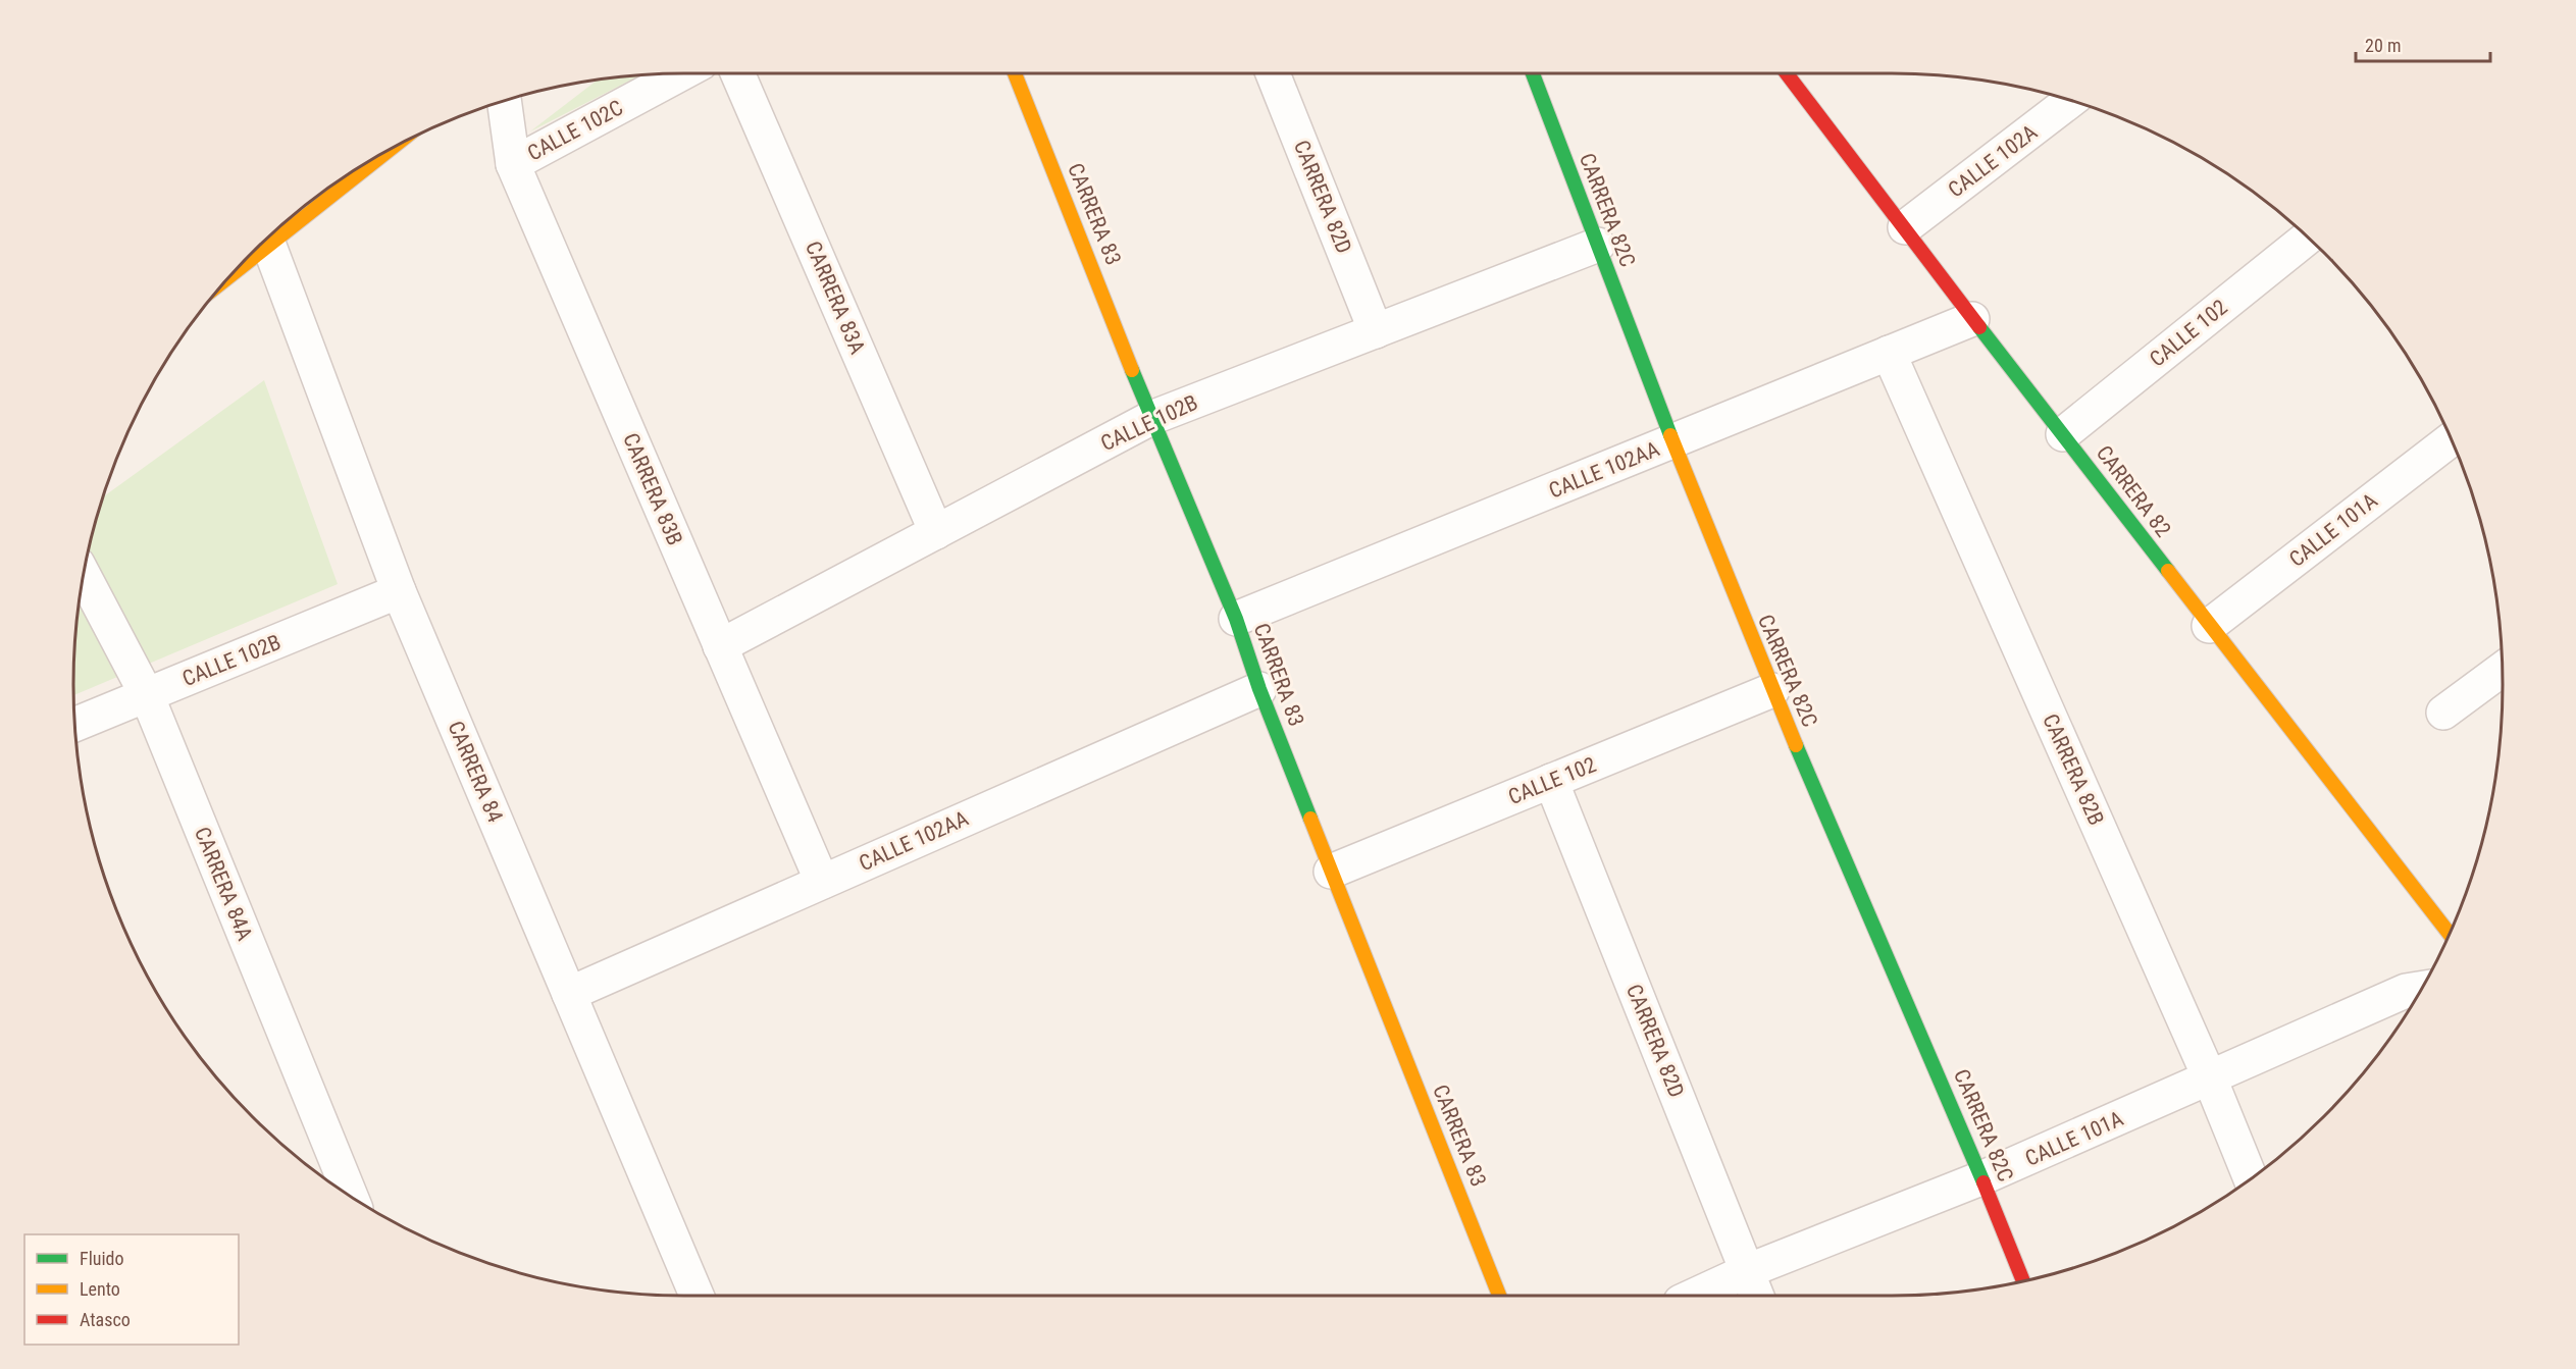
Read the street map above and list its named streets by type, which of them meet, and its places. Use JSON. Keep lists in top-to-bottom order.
{
  "streets": {
    "street": [
      "CALLE 102C",
      "CALLE 102A",
      "CARRERA 82D",
      "CARRERA 82C",
      "CARRERA 83",
      "CARRERA 83A",
      "CALLE 102",
      "CALLE 102B",
      "CALLE 102AA",
      "CARRERA 83B",
      "CARRERA 82",
      "CALLE 101A",
      "CARRERA 82B",
      "CARRERA 84",
      "CARRERA 84A"
    ]
  },
  "crossings": [
    ["CALLE 102C", "CARRERA 83B"],
    ["CALLE 102A", "CARRERA 82"],
    ["CARRERA 82D", "CALLE 102"],
    ["CARRERA 82D", "CALLE 102B"],
    ["CARRERA 82D", "CALLE 101A"],
    ["CARRERA 82C", "CALLE 102"],
    ["CARRERA 82C", "CALLE 102B"],
    ["CARRERA 82C", "CALLE 102AA"],
    ["CARRERA 82C", "CALLE 101A"],
    ["CARRERA 83", "CALLE 102"],
    ["CARRERA 83", "CALLE 102B"],
    ["CARRERA 83", "CALLE 102AA"],
    ["CARRERA 83A", "CALLE 102B"],
    ["CALLE 102", "CARRERA 82"],
    ["CALLE 102B", "CARRERA 83B"],
    ["CALLE 102B", "CARRERA 84"],
    ["CALLE 102B", "CARRERA 84A"],
    ["CALLE 102AA", "CARRERA 83B"],
    ["CALLE 102AA", "CARRERA 82"],
    ["CALLE 102AA", "CARRERA 82B"],
    ["CALLE 102AA", "CARRERA 84"],
    ["CARRERA 82", "CALLE 101A"],
    ["CALLE 101A", "CARRERA 82B"]
  ],
  "legend": ["Fluido", "Lento", "Atasco"],
  "scale_bar": "20 m"
}
